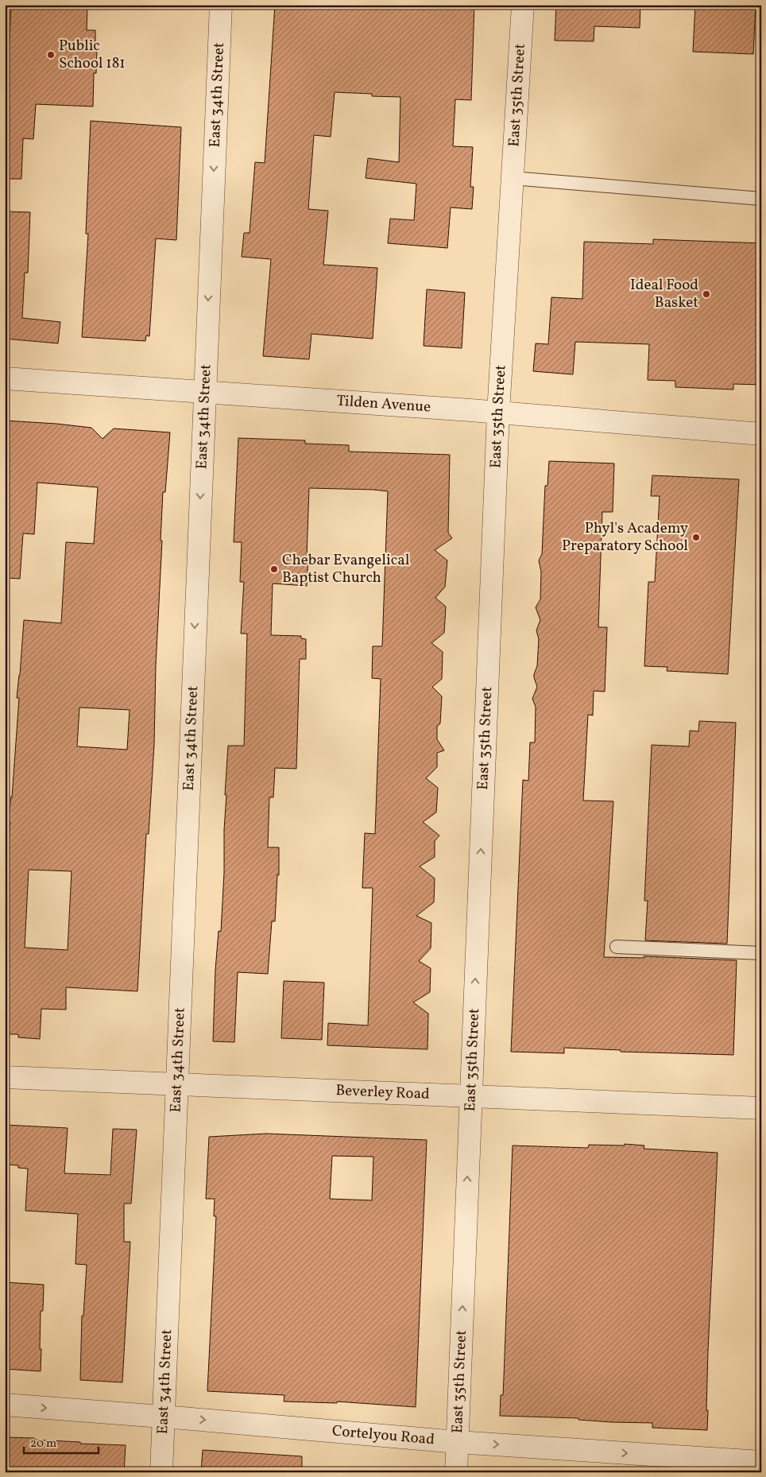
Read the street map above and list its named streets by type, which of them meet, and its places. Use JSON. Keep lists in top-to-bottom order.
{
  "streets": {
    "street": [
      "East 34th Street",
      "East 35th Street",
      "Tilden Avenue",
      "Beverley Road",
      "Cortelyou Road"
    ]
  },
  "crossings": [
    ["East 34th Street", "Tilden Avenue"],
    ["East 34th Street", "Beverley Road"],
    ["East 34th Street", "Cortelyou Road"],
    ["East 35th Street", "Tilden Avenue"],
    ["East 35th Street", "Beverley Road"],
    ["East 35th Street", "Cortelyou Road"]
  ],
  "one_way": ["East 34th Street", "East 35th Street", "Cortelyou Road"],
  "places": [
    "Public School 181",
    "Ideal Food Basket",
    "Phyl's Academy Preparatory School",
    "Chebar Evangelical Baptist Church"
  ],
  "scale_bar": "20 m"
}
